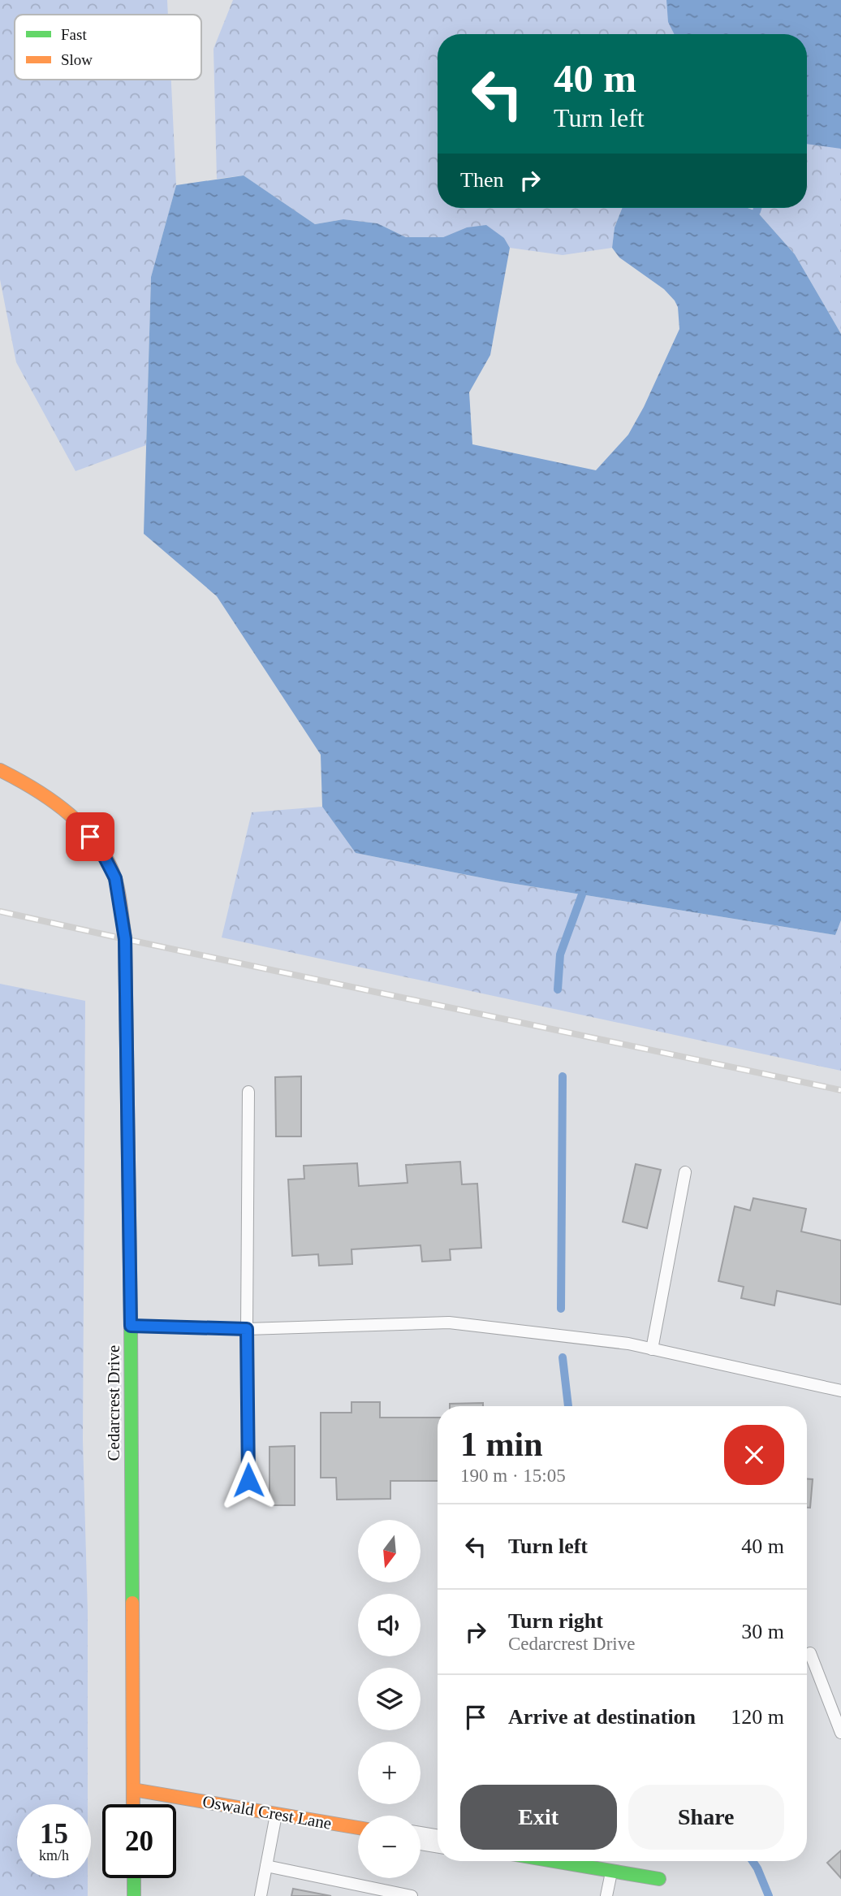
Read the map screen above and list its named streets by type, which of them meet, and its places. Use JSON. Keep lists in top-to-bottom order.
{
  "streets": {
    "street": ["Cedarcrest Drive", "Oswald Crest Lane"]
  },
  "crossings": [
    ["Cedarcrest Drive", "Oswald Crest Lane"]
  ],
  "legend": ["Fast", "Slow"],
  "north": "bottom",
  "page": {
    "turn": ["40 m", "Turn left"],
    "then": "Then",
    "heading": ["1 min", "190 m · 15:05"],
    "list": [
      {
        "name": "Turn left",
        "value": "40 m"
      },
      {
        "name": "Turn right",
        "note": "Cedarcrest Drive",
        "value": "30 m"
      },
      {
        "name": "Arrive at destination",
        "value": "120 m"
      }
    ],
    "map_buttons": ["+", "−"],
    "buttons": ["Exit", "Share"],
    "speed": "15 km/h",
    "limit": "20"
  }
}
